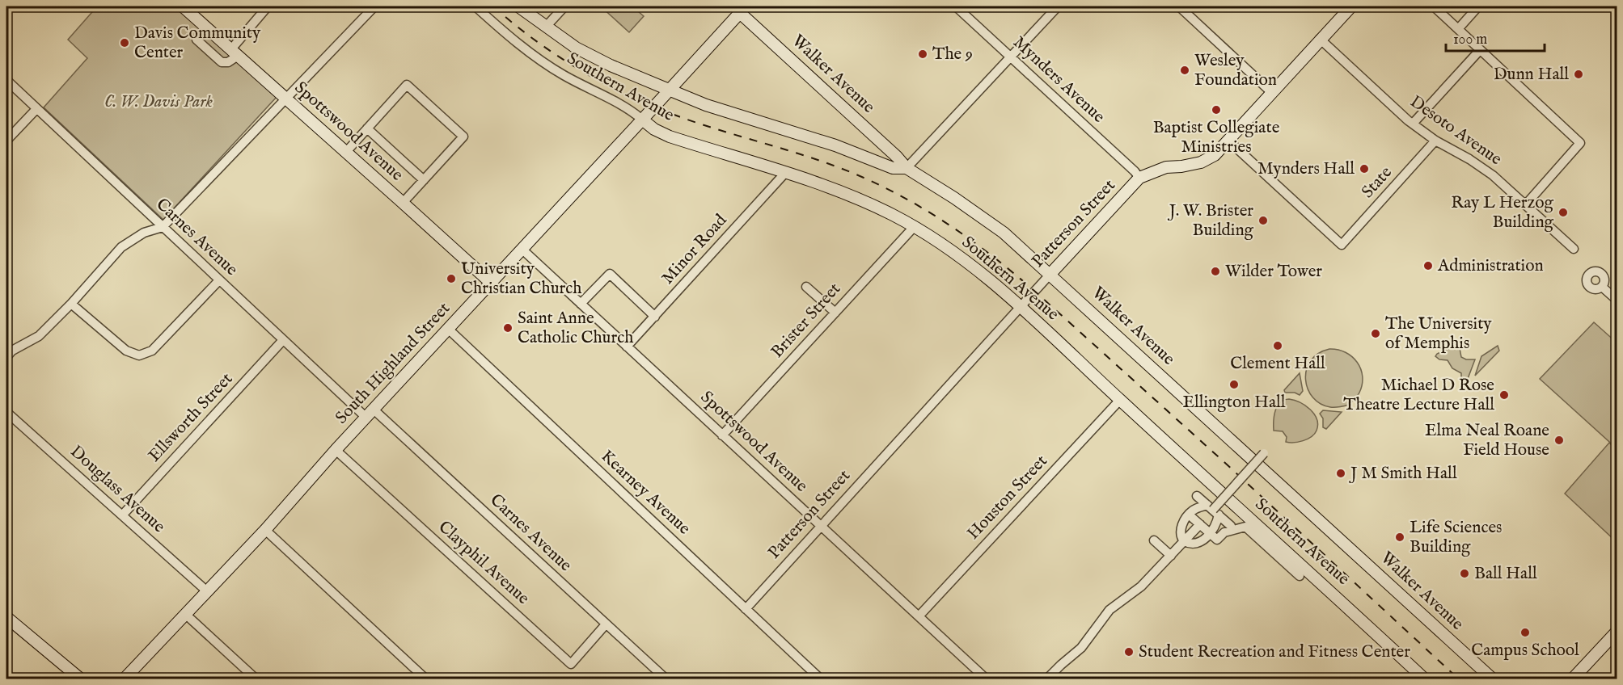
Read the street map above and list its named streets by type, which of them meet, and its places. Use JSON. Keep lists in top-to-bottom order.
{
  "streets": {
    "street": [
      "Walker Avenue",
      "Mynders Avenue",
      "Southern Avenue",
      "Desoto Avenue",
      "Spottswood Avenue",
      "State",
      "Patterson Street",
      "Carnes Avenue",
      "Minor Road",
      "Brister Street",
      "South Highland Street",
      "Ellsworth Street",
      "Douglass Avenue",
      "Kearney Avenue",
      "Houston Street",
      "Clayphil Avenue"
    ]
  },
  "crossings": [
    ["Walker Avenue", "Southern Avenue"],
    ["Walker Avenue", "Patterson Street"],
    ["Walker Avenue", "South Highland Street"],
    ["Mynders Avenue", "Patterson Street"],
    ["Southern Avenue", "Patterson Street"],
    ["Southern Avenue", "Minor Road"],
    ["Southern Avenue", "Brister Street"],
    ["Southern Avenue", "South Highland Street"],
    ["Southern Avenue", "Houston Street"],
    ["Desoto Avenue", "State"],
    ["Desoto Avenue", "Patterson Street"],
    ["Spottswood Avenue", "Patterson Street"],
    ["Spottswood Avenue", "Minor Road"],
    ["Spottswood Avenue", "Brister Street"],
    ["Spottswood Avenue", "South Highland Street"],
    ["Spottswood Avenue", "Houston Street"],
    ["State", "Patterson Street"],
    ["Patterson Street", "Kearney Avenue"],
    ["Carnes Avenue", "South Highland Street"],
    ["Carnes Avenue", "Ellsworth Street"],
    ["Carnes Avenue", "Clayphil Avenue"],
    ["South Highland Street", "Douglass Avenue"],
    ["South Highland Street", "Kearney Avenue"],
    ["South Highland Street", "Clayphil Avenue"],
    ["Ellsworth Street", "Douglass Avenue"]
  ],
  "parks": ["C. W. Davis Park"],
  "places": [
    "Davis Community Center",
    "The 9",
    "Wesley Foundation",
    "Dunn Hall",
    "Baptist Collegiate Ministries",
    "Mynders Hall",
    "Ray L Herzog Building",
    "J. W. Brister Building",
    "Administration",
    "Wilder Tower",
    "University Christian Church",
    "Saint Anne Catholic Church",
    "The University of Memphis",
    "Clement Hall",
    "Ellington Hall",
    "Michael D Rose Theatre Lecture Hall",
    "Elma Neal Roane Field House",
    "J M Smith Hall",
    "Life Sciences Building",
    "Ball Hall",
    "Campus School",
    "Student Recreation and Fitness Center"
  ],
  "scale_bar": "100 m"
}
